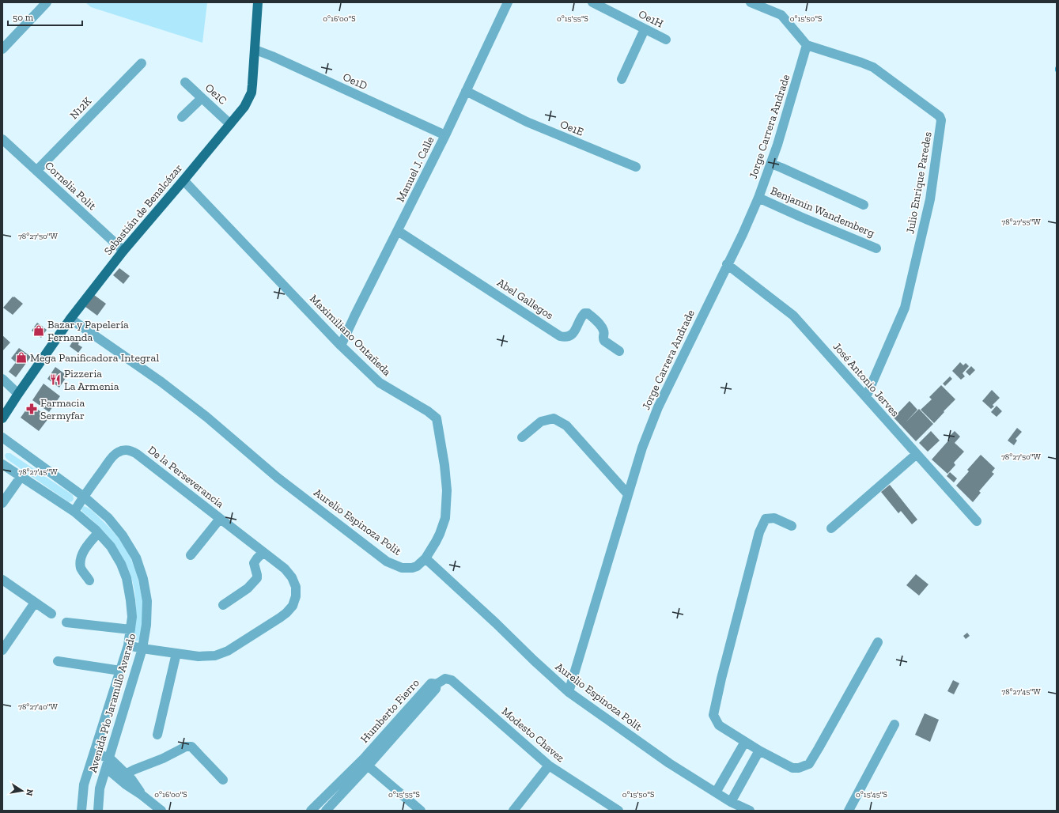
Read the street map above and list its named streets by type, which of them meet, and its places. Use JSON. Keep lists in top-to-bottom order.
{
  "streets": {
    "main road": ["Sebastián de Benalcázar"],
    "street": [
      "Oe1H",
      "Oe1D",
      "Oe1C",
      "N12K",
      "Jorge Carrera Andrade",
      "Oe1E",
      "Manuel J. Calle",
      "Julio Enrique Paredes",
      "Cornelia Polit",
      "Benjamin Wandemberg",
      "Abel Gallegos",
      "Maximiliano Ontañeda",
      "José Antonio Jerves",
      "De la Perseverancia",
      "Aurelio Espinoza Polit",
      "Avenida Pío Jaramillo Avarado",
      "Humberto Fierro",
      "Modesto Chavez"
    ]
  },
  "crossings": [
    ["Oe1D", "Manuel J. Calle"],
    ["Oe1D", "Sebastián de Benalcázar"],
    ["Oe1C", "Sebastián de Benalcázar"],
    ["N12K", "Cornelia Polit"],
    ["Jorge Carrera Andrade", "Julio Enrique Paredes"],
    ["Jorge Carrera Andrade", "Benjamin Wandemberg"],
    ["Jorge Carrera Andrade", "José Antonio Jerves"],
    ["Jorge Carrera Andrade", "Aurelio Espinoza Polit"],
    ["Oe1E", "Manuel J. Calle"],
    ["Manuel J. Calle", "Abel Gallegos"],
    ["Manuel J. Calle", "Maximiliano Ontañeda"],
    ["Julio Enrique Paredes", "José Antonio Jerves"],
    ["Cornelia Polit", "Sebastián de Benalcázar"],
    ["Sebastián de Benalcázar", "Maximiliano Ontañeda"],
    ["Sebastián de Benalcázar", "Aurelio Espinoza Polit"],
    ["Maximiliano Ontañeda", "Aurelio Espinoza Polit"],
    ["De la Perseverancia", "Avenida Pío Jaramillo Avarado"],
    ["Humberto Fierro", "Modesto Chavez"]
  ],
  "places": {
    "shop": ["Bazar y Papelería Fernanda", "Mega Panificadora Integral"],
    "restaurant": ["Pizzeria La Armenia"],
    "pharmacy": ["Farmacia Sermyfar"]
  },
  "scale_bar": "50 m",
  "north": "right",
  "coordinates": [
    "0°16'00\"S",
    "0°15'55\"S",
    "0°15'50\"S",
    "78°27'55\"W",
    "78°27'50\"W",
    "78°27'45\"W",
    "78°27'40\"W",
    "0°15'45\"S"
  ]
}
